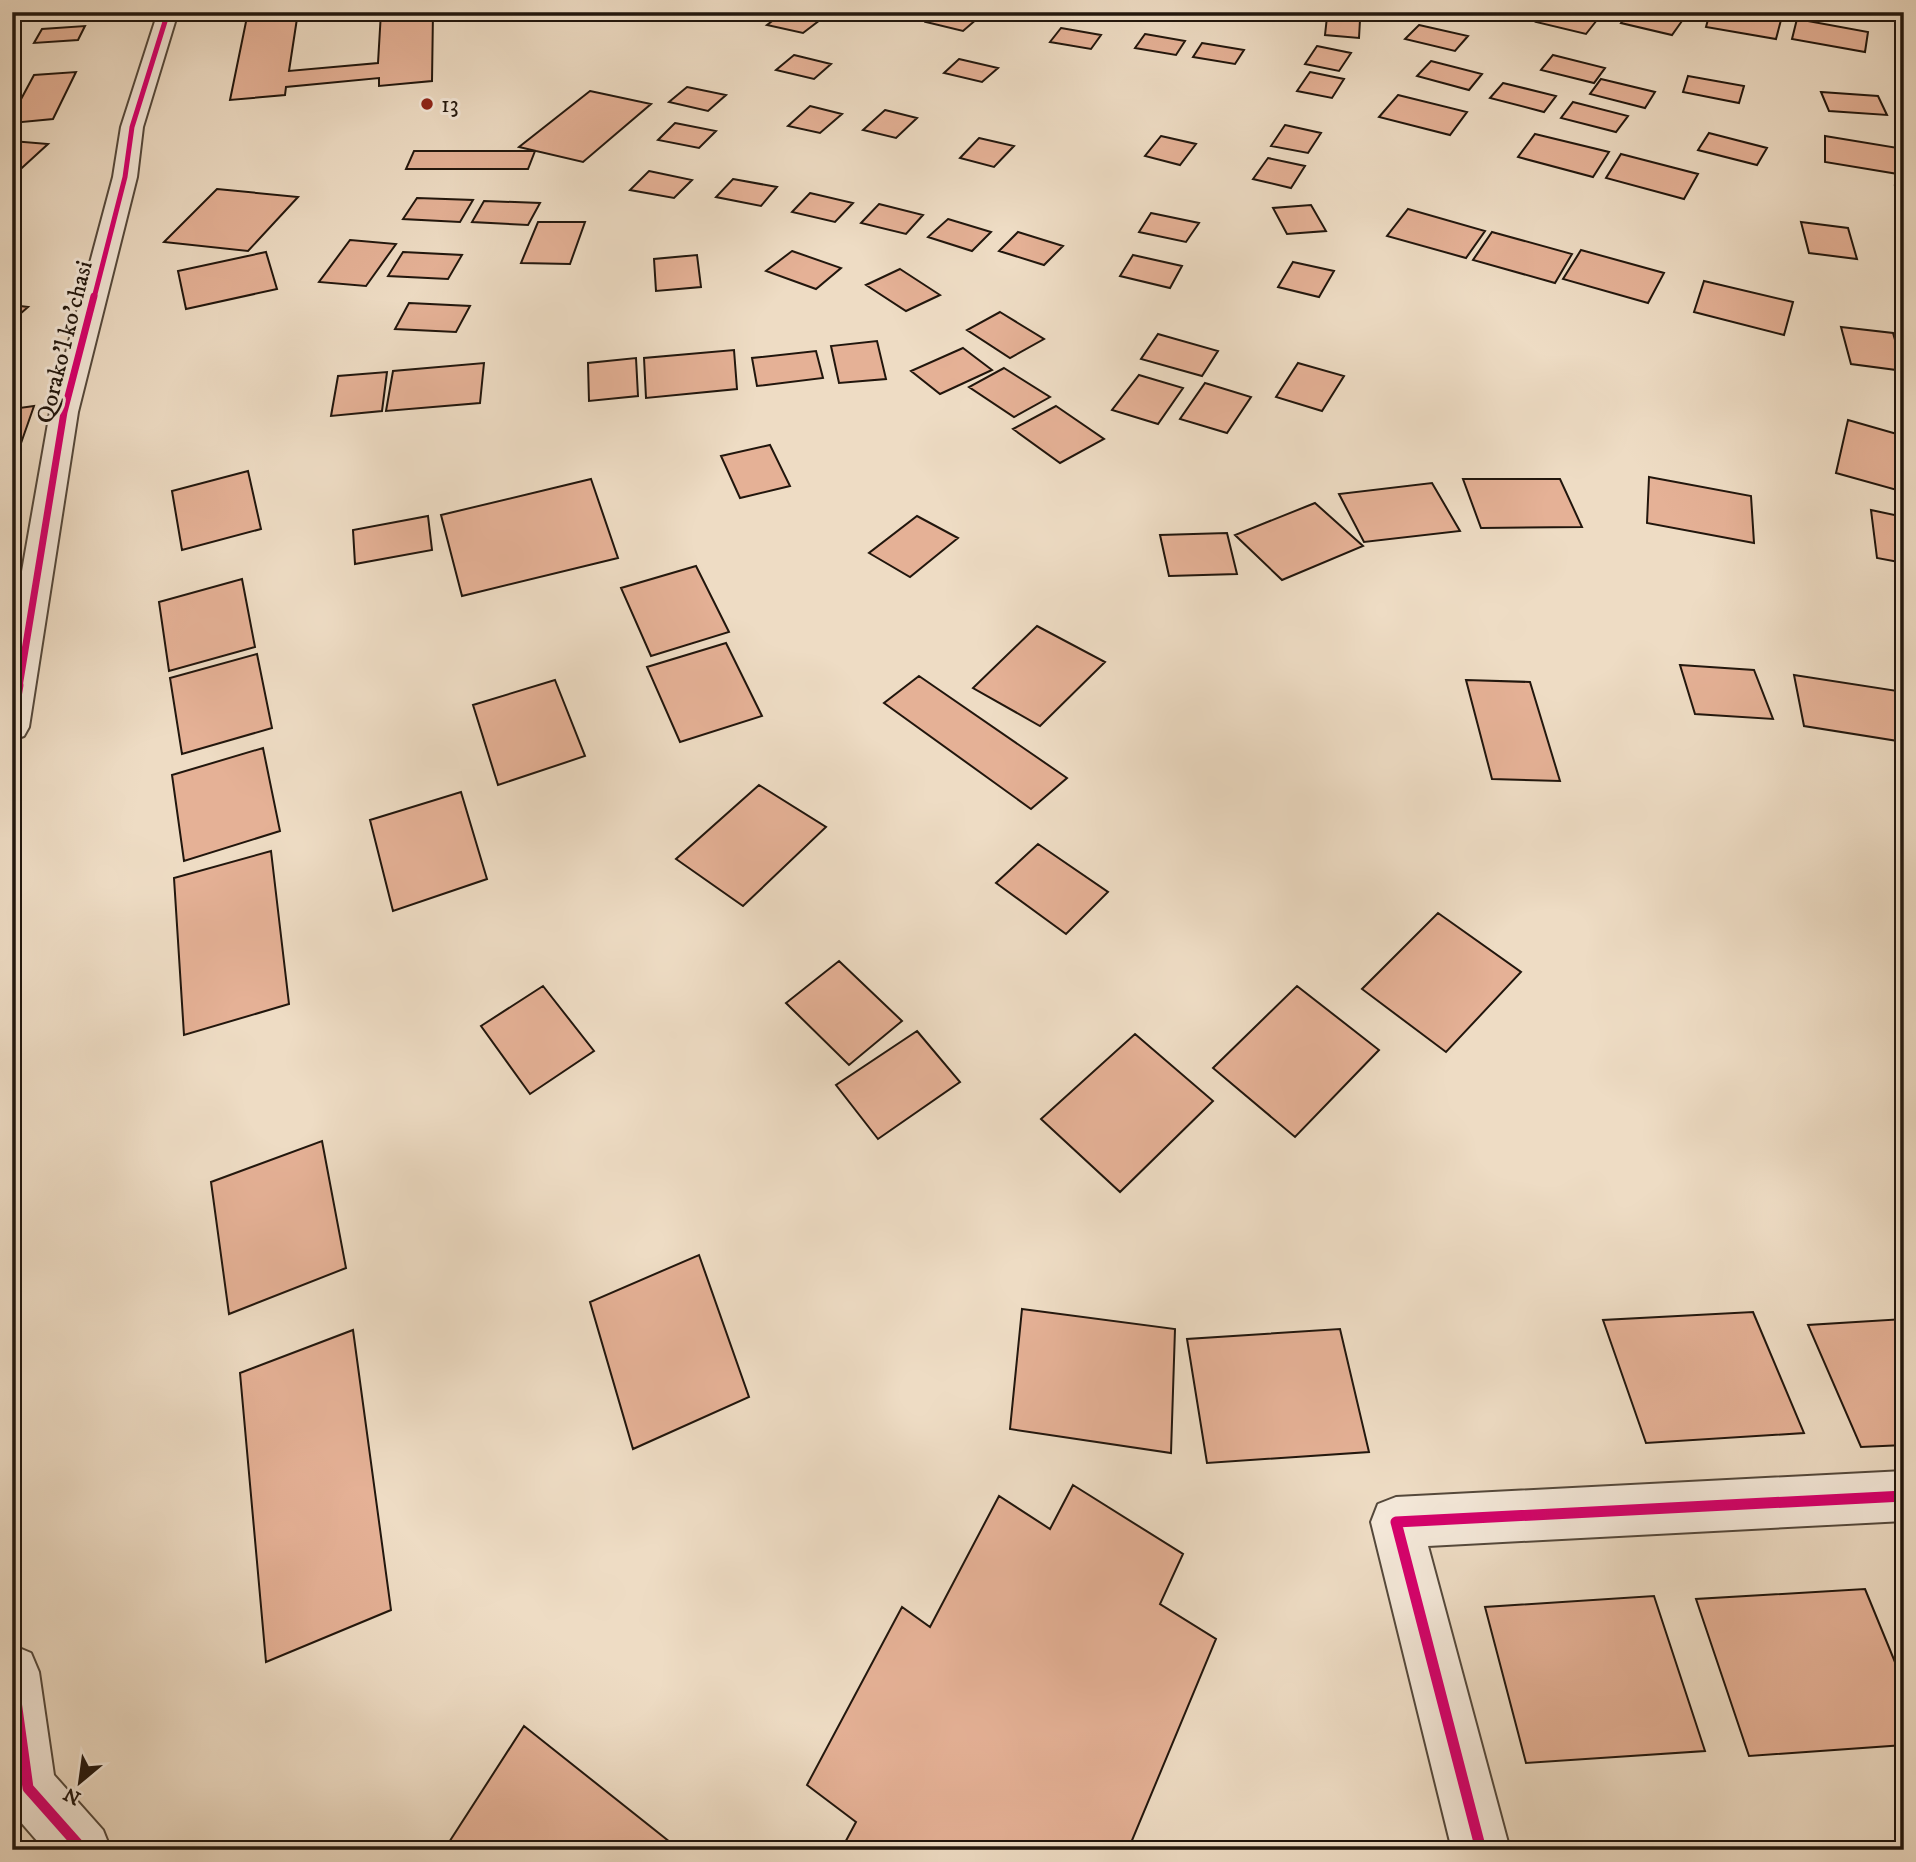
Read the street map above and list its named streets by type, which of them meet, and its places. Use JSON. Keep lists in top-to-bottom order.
{
  "streets": {
    "street": ["Qorako'l ko'chasi"]
  },
  "places": ["13"],
  "north": "bottom left"
}
